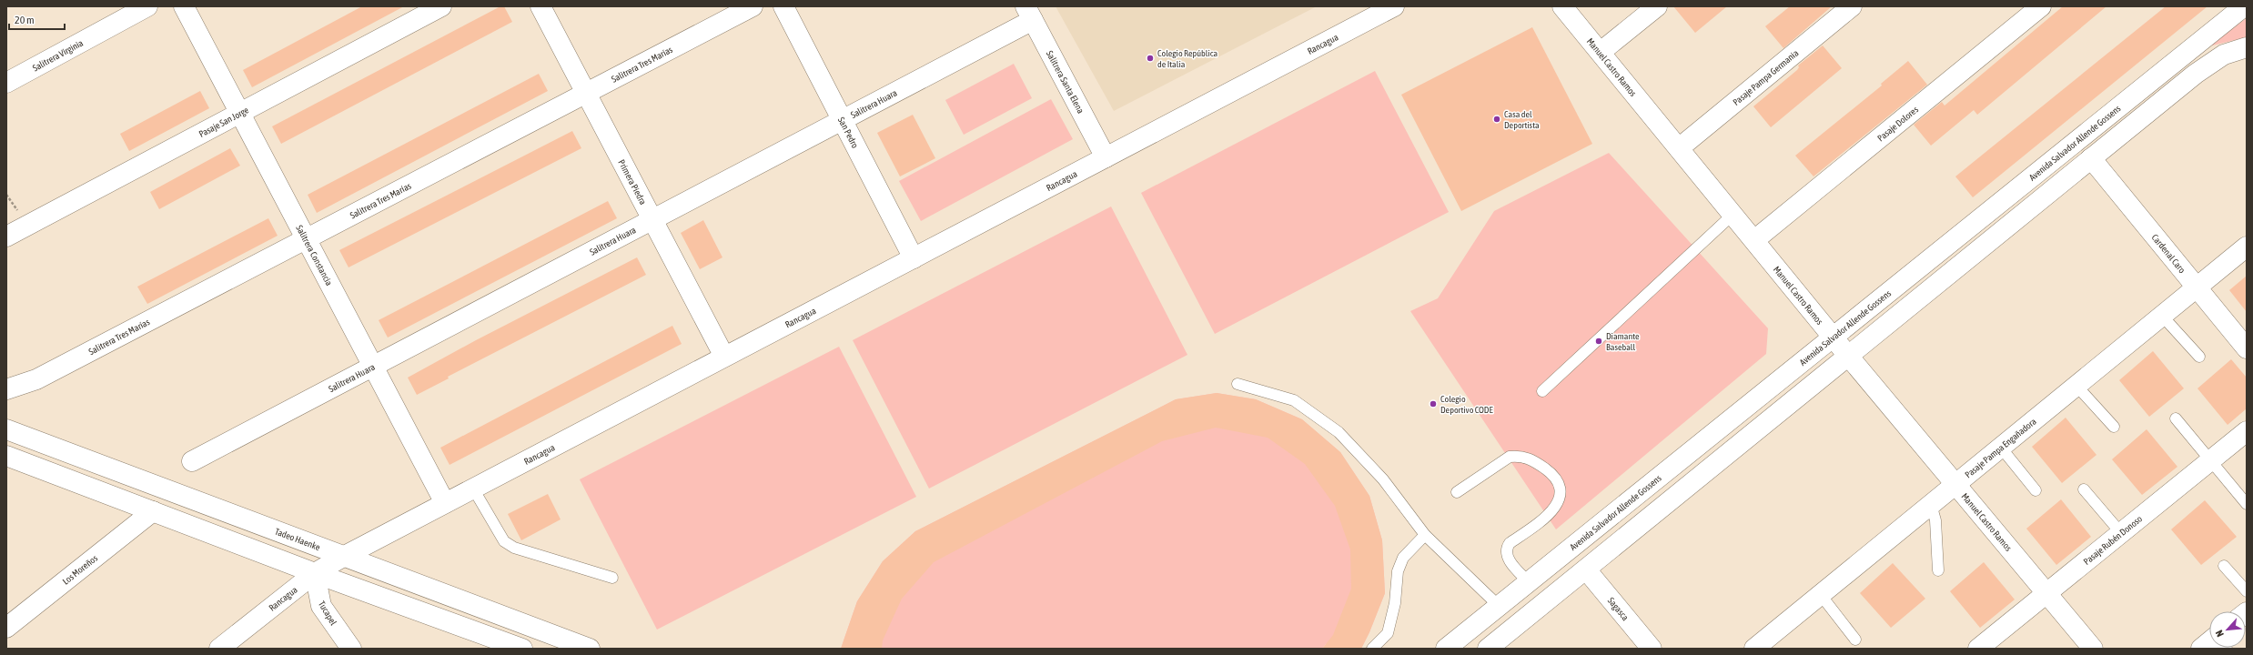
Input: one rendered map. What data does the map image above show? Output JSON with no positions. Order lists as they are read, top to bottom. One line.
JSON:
{"streets":{"street":["Rancagua","Salitrera Virginia","Salitrera Tres Marías","Manuel Castro Ramos","Pasaje Pampa Germania","Salitrera Santa Elena","Salitrera Huara","Pasaje San Jorge","Pasaje Dolores","San Pedro","Avenida Salvador Allende Gossens","Primera Piedra","Cardenal Caro","Salitrera Constancia","Pasaje Pampa Engañadora","Tadeo Haenke","Pasaje Rubén Donoso","Los Moreños","Sagasca","Tucapel"]},"crossings":[["Rancagua","Salitrera Santa Elena"],["Rancagua","San Pedro"],["Rancagua","Primera Piedra"],["Rancagua","Salitrera Constancia"],["Rancagua","Tadeo Haenke"],["Rancagua","Tucapel"],["Salitrera Tres Marías","Primera Piedra"],["Salitrera Tres Marías","Salitrera Constancia"],["Manuel Castro Ramos","Pasaje Pampa Germania"],["Manuel Castro Ramos","Pasaje Dolores"],["Manuel Castro Ramos","Avenida Salvador Allende Gossens"],["Manuel Castro Ramos","Pasaje Pampa Engañadora"],["Manuel Castro Ramos","Pasaje Rubén Donoso"],["Salitrera Santa Elena","Salitrera Huara"],["Salitrera Huara","San Pedro"],["Salitrera Huara","Primera Piedra"],["Salitrera Huara","Salitrera Constancia"],["Pasaje San Jorge","Salitrera Constancia"],["Cardenal Caro","Pasaje Pampa Engañadora"]],"places":["Colegio República de Italia","Casa del Deportista","Diamante Baseball","Colegio Deportivo CODE"],"scale_bar":"20 m","north":"bottom left"}
